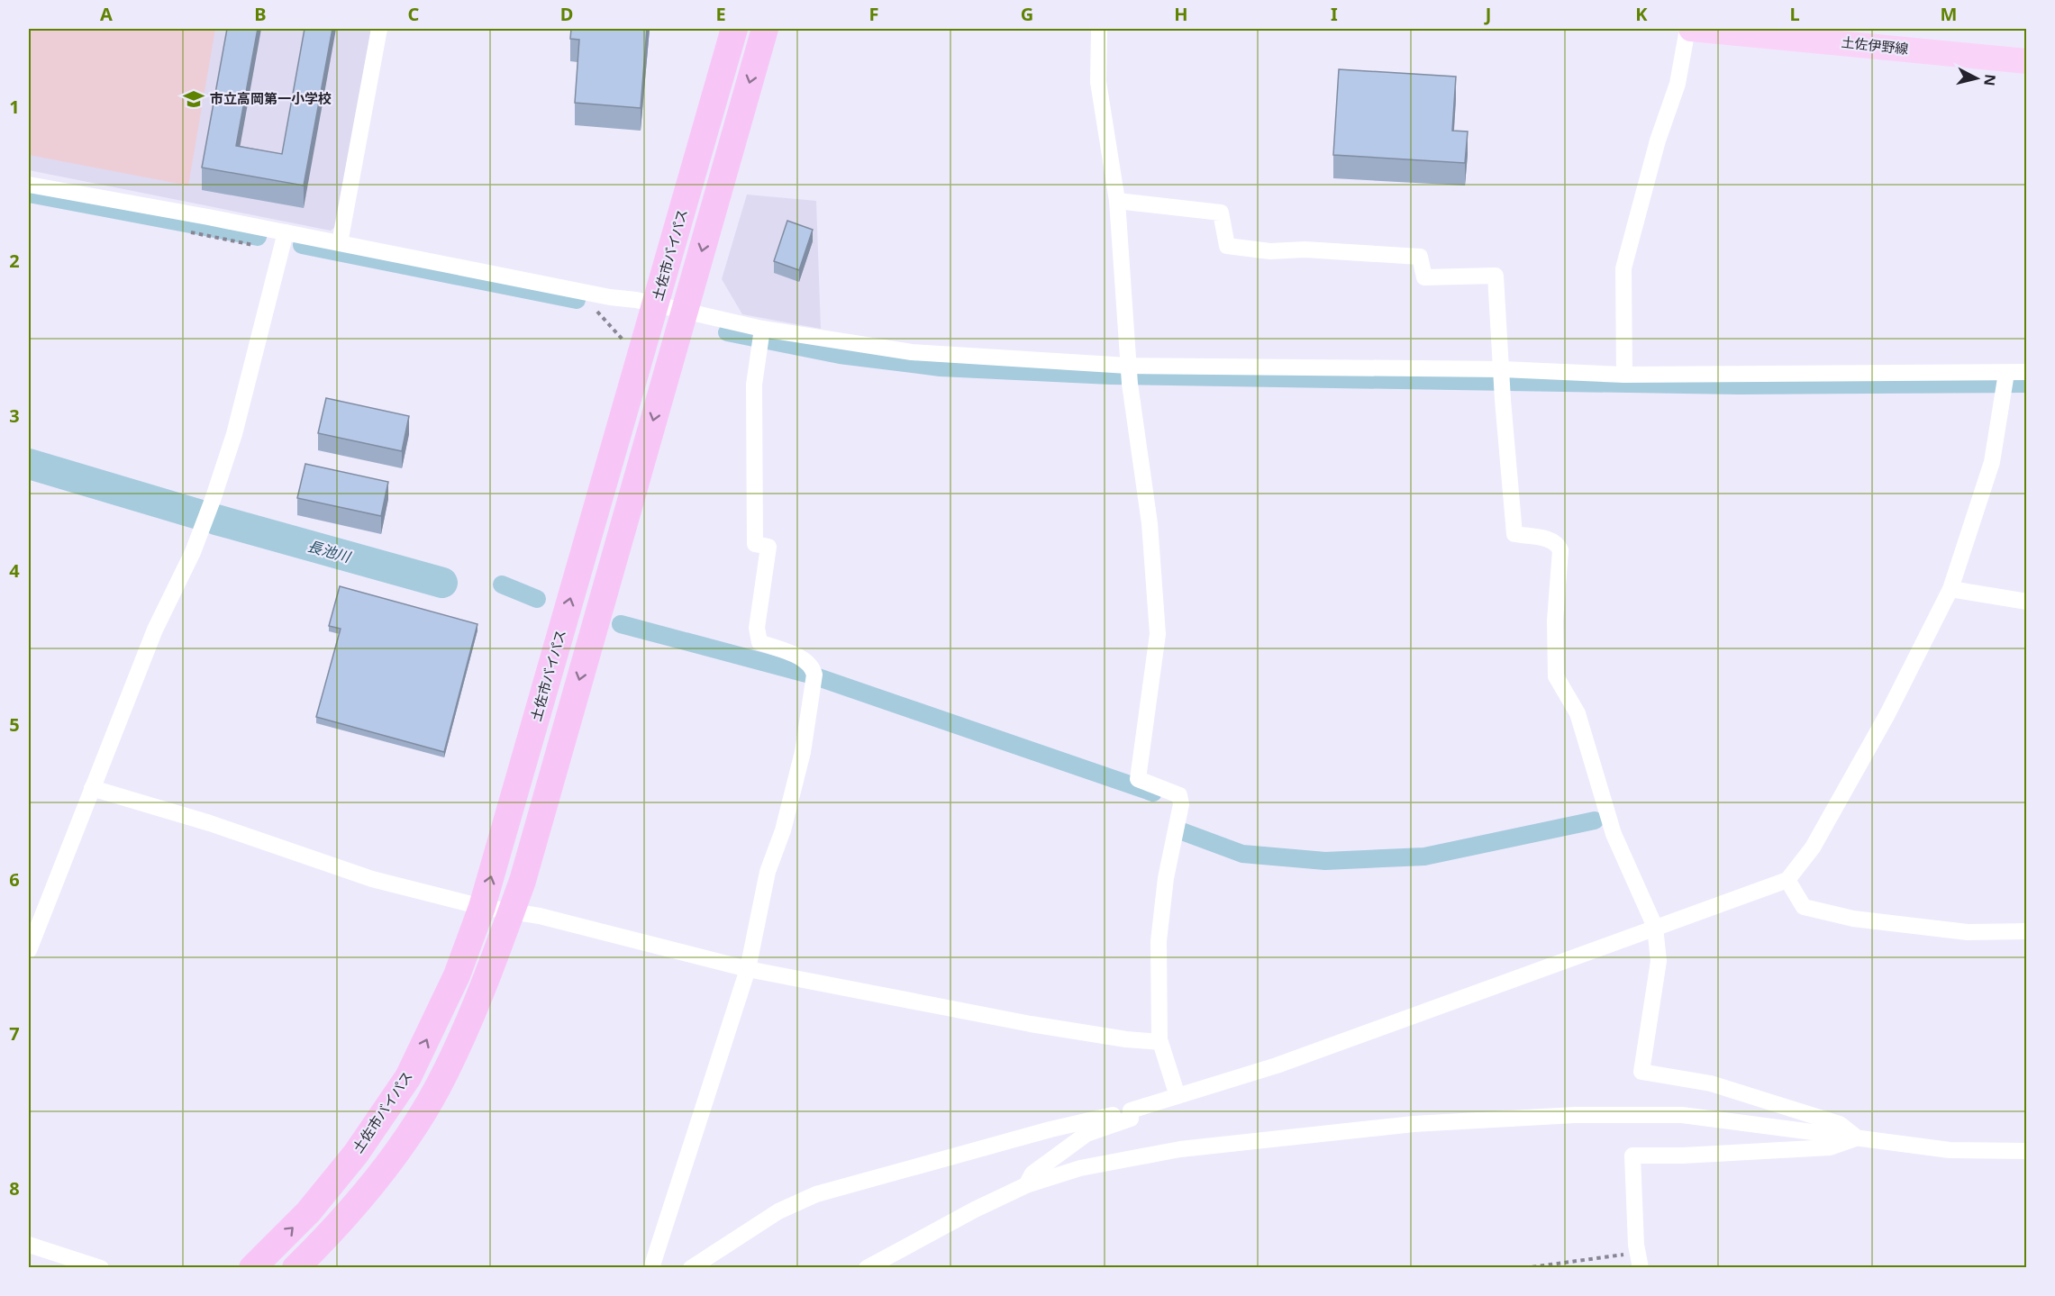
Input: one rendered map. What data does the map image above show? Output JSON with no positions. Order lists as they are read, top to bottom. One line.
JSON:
{"streets":{"highway":["土佐市バイパス"],"main road":["土佐伊野線"]},"water":["長池川"],"places":{"school or university":["市立高岡第一小学校"]},"north":"right","grid":{"columns":["A","B","C","D","E","F","G","H","I","J","K","L","M"],"rows":["1","2","3","4","5","6","7","8"]}}
